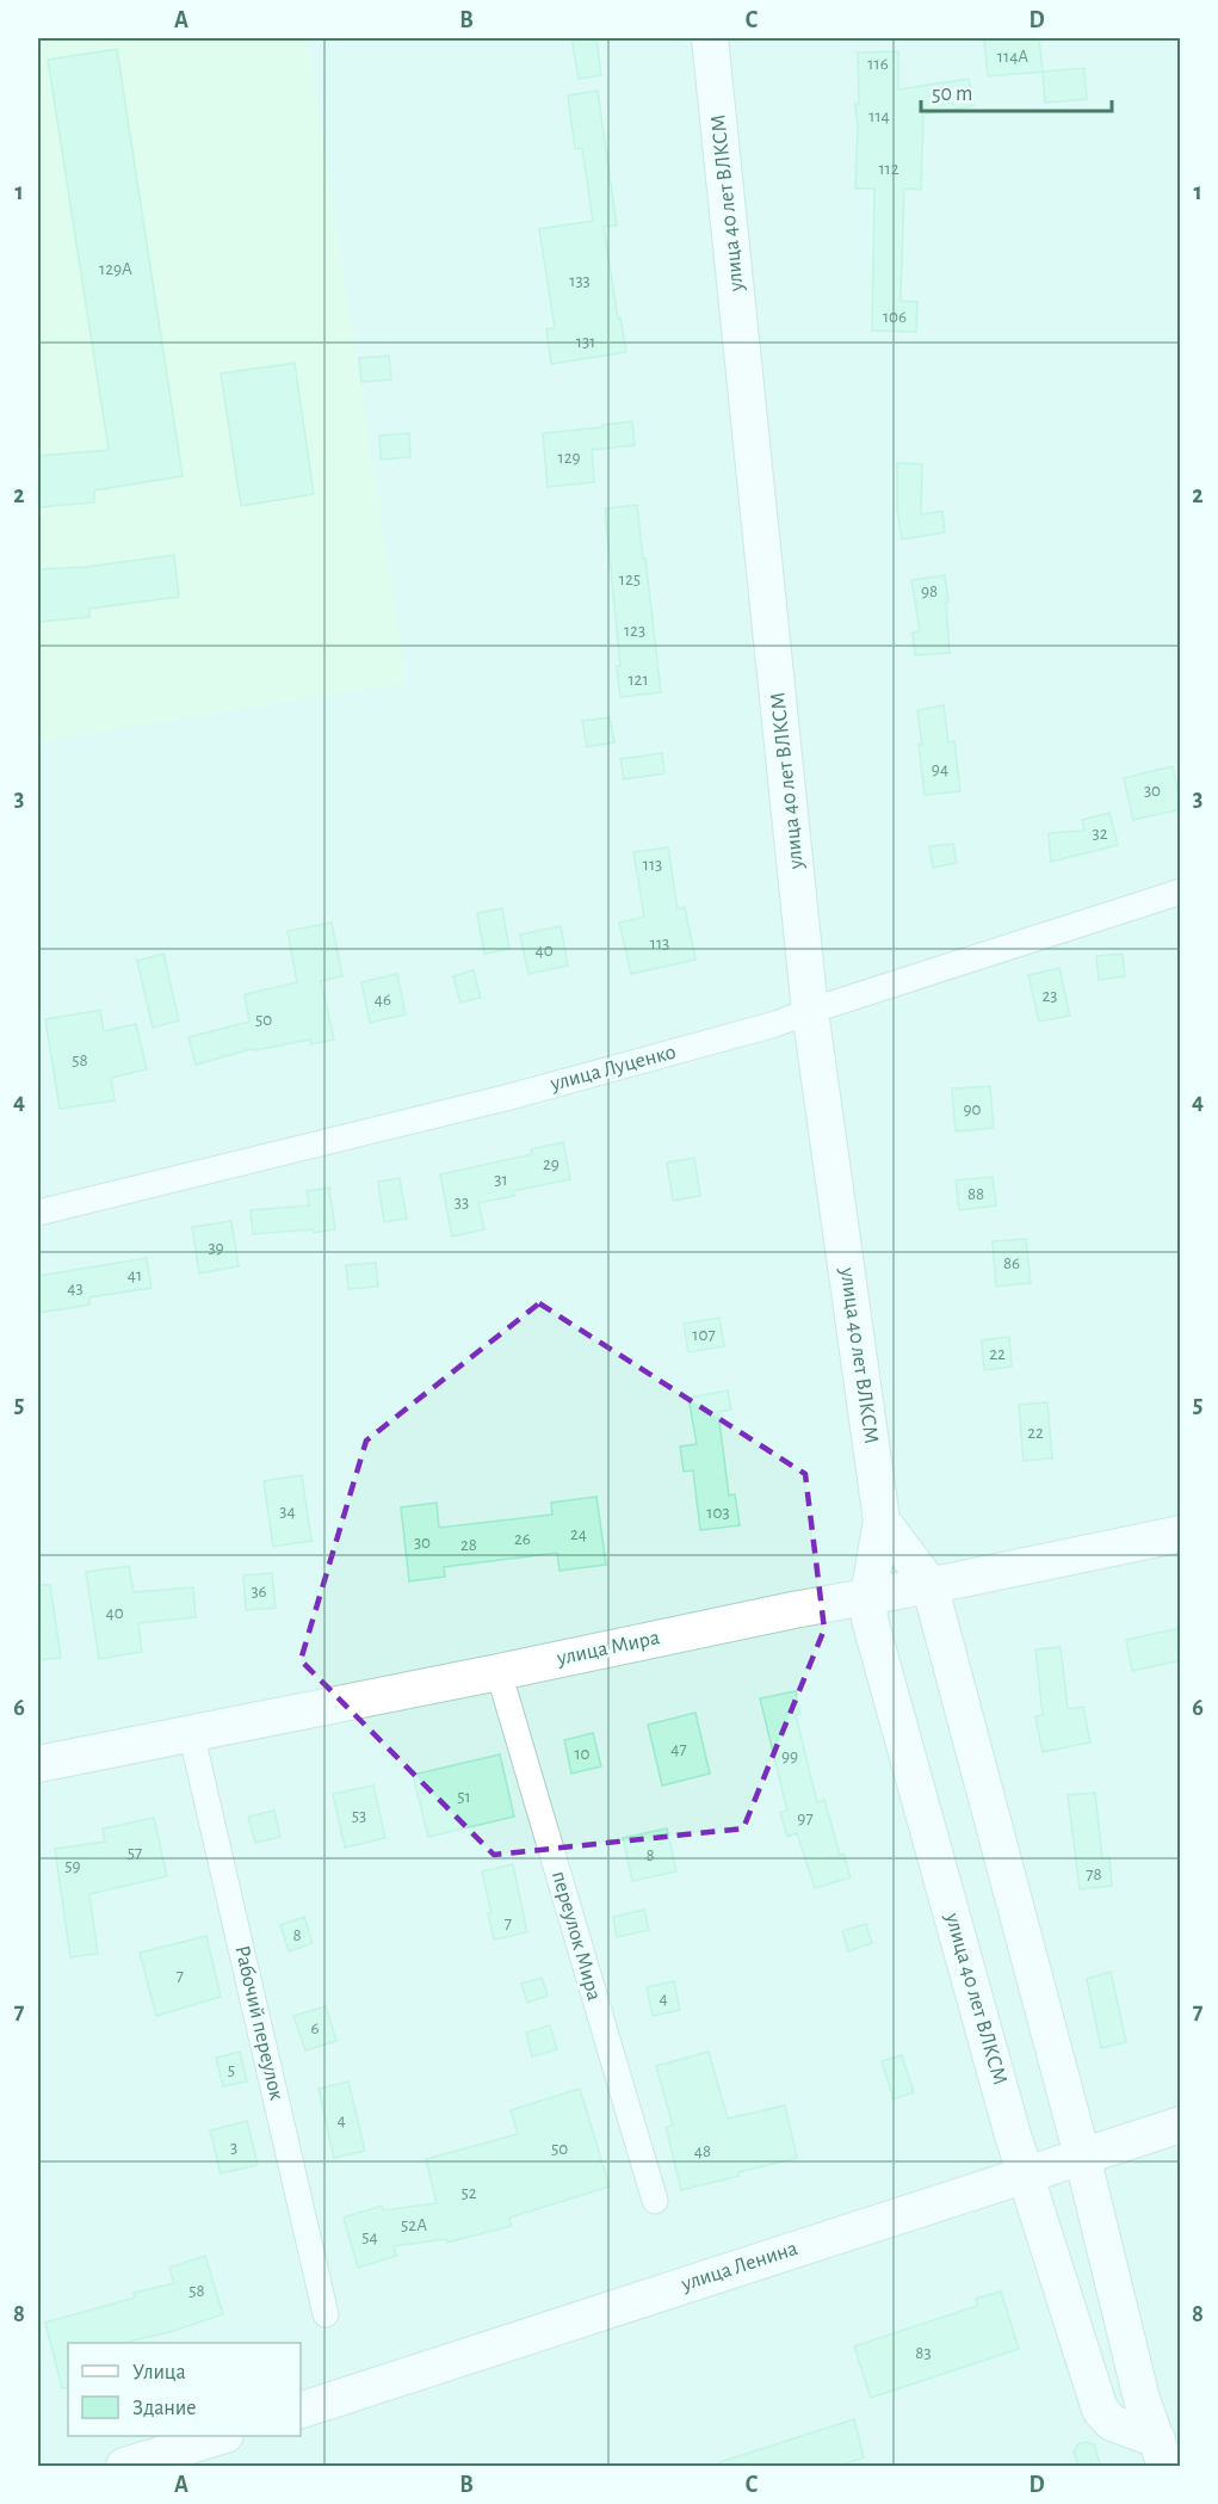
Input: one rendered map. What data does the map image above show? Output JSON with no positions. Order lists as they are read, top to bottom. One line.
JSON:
{"streets":{"street":["улица 40 лет ВЛКСМ","улица Луценко","улица Мира","переулок Мира","Рабочий переулок","улица Ленина"]},"crossings":[["улица 40 лет ВЛКСМ","улица Луценко"],["улица 40 лет ВЛКСМ","улица Мира"],["улица 40 лет ВЛКСМ","улица Ленина"],["улица Мира","переулок Мира"],["улица Мира","Рабочий переулок"]],"house_numbers":["114А","116","114","112","129А","133","106","131","129","125","98","123","121","94","30","32","113","113","40","23","46","50","58","90","29","31","88","33","39","86","41","43","107","22","22","34","103","24","26","30","28","36","40","47","10","99","51","53","97","57","8","59","78","7","8","7","4","6","5","4","3","50","48","52","52А","54","58","83"],"legend":["Улица","Здание"],"scale_bar":"50 m","grid":{"columns":["A","B","C","D"],"rows":["1","2","3","4","5","6","7","8"]}}
